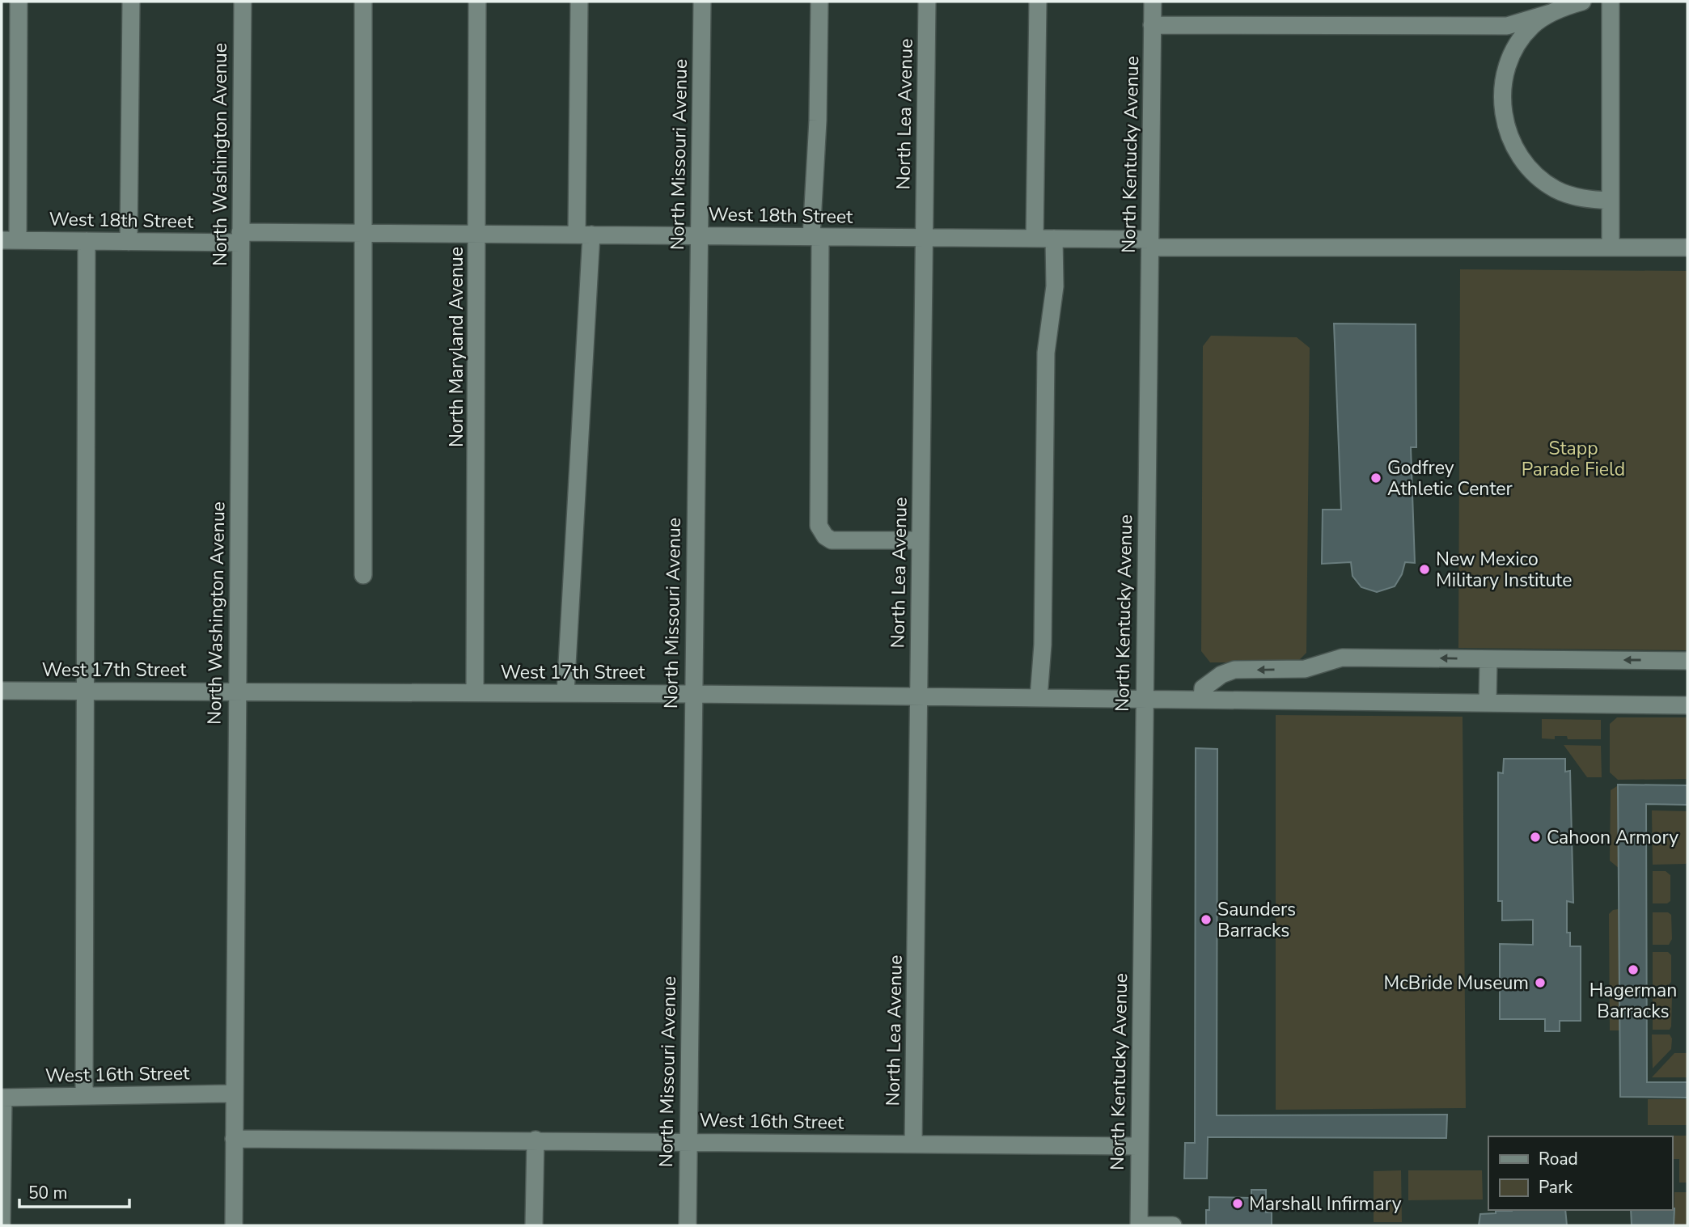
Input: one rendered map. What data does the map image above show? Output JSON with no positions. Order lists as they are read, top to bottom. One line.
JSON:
{"streets":{"street":["North Lea Avenue","North Washington Avenue","North Missouri Avenue","North Kentucky Avenue","West 18th Street","North Maryland Avenue","West 17th Street","West 16th Street"]},"crossings":[["North Lea Avenue","West 18th Street"],["North Lea Avenue","West 17th Street"],["North Lea Avenue","West 16th Street"],["North Washington Avenue","West 18th Street"],["North Washington Avenue","West 17th Street"],["North Washington Avenue","West 16th Street"],["North Missouri Avenue","West 18th Street"],["North Missouri Avenue","West 17th Street"],["North Missouri Avenue","West 16th Street"],["North Kentucky Avenue","West 18th Street"],["North Kentucky Avenue","West 17th Street"],["North Kentucky Avenue","West 16th Street"],["West 18th Street","North Maryland Avenue"],["North Maryland Avenue","West 17th Street"]],"parks":["Stapp Parade Field"],"places":["Godfrey Athletic Center","New Mexico Military Institute","Cahoon Armory","Saunders Barracks","Hagerman Barracks","McBride Museum","Marshall Infirmary"],"legend":["Road","Park"],"scale_bar":"50 m"}
